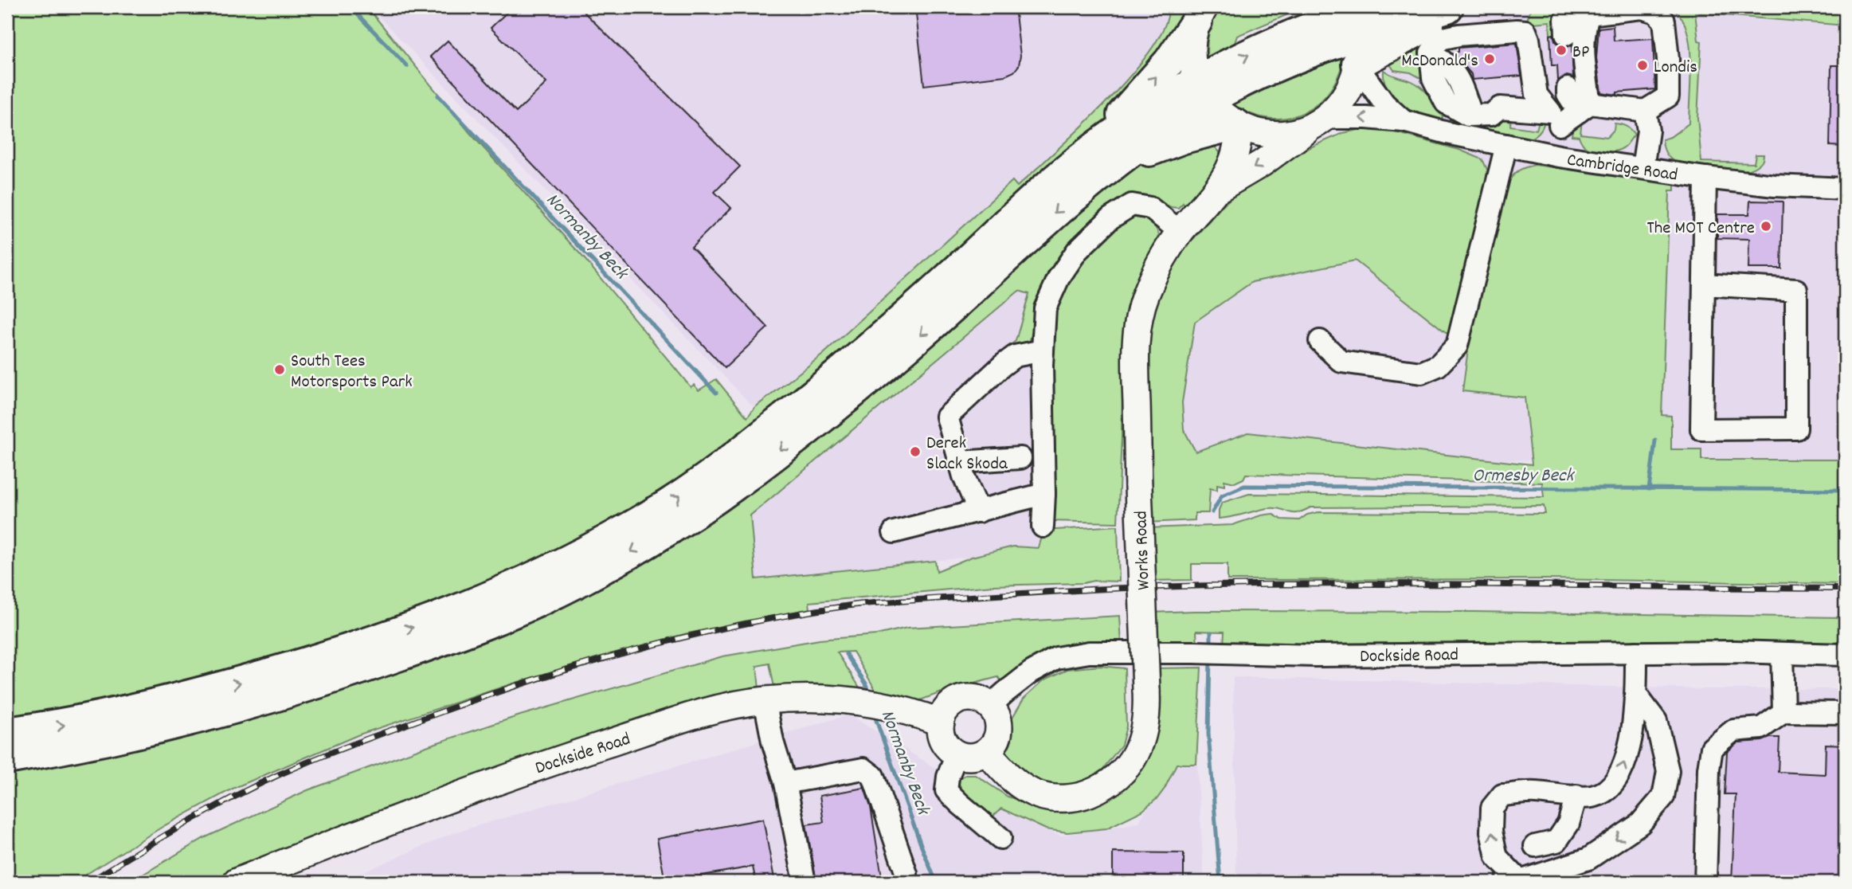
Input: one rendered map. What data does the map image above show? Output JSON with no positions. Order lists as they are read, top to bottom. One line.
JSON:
{"streets":{"main road":["Works Road","Dockside Road"],"street":["Cambridge Road"]},"crossings":[["Cambridge Road","Works Road"],["Works Road","Dockside Road"]],"water":["Normanby Beck","Ormesby Beck"],"places":["BP","McDonald's","Londis","The MOT Centre","South Tees Motorsports Park","Derek Slack Skoda"]}
